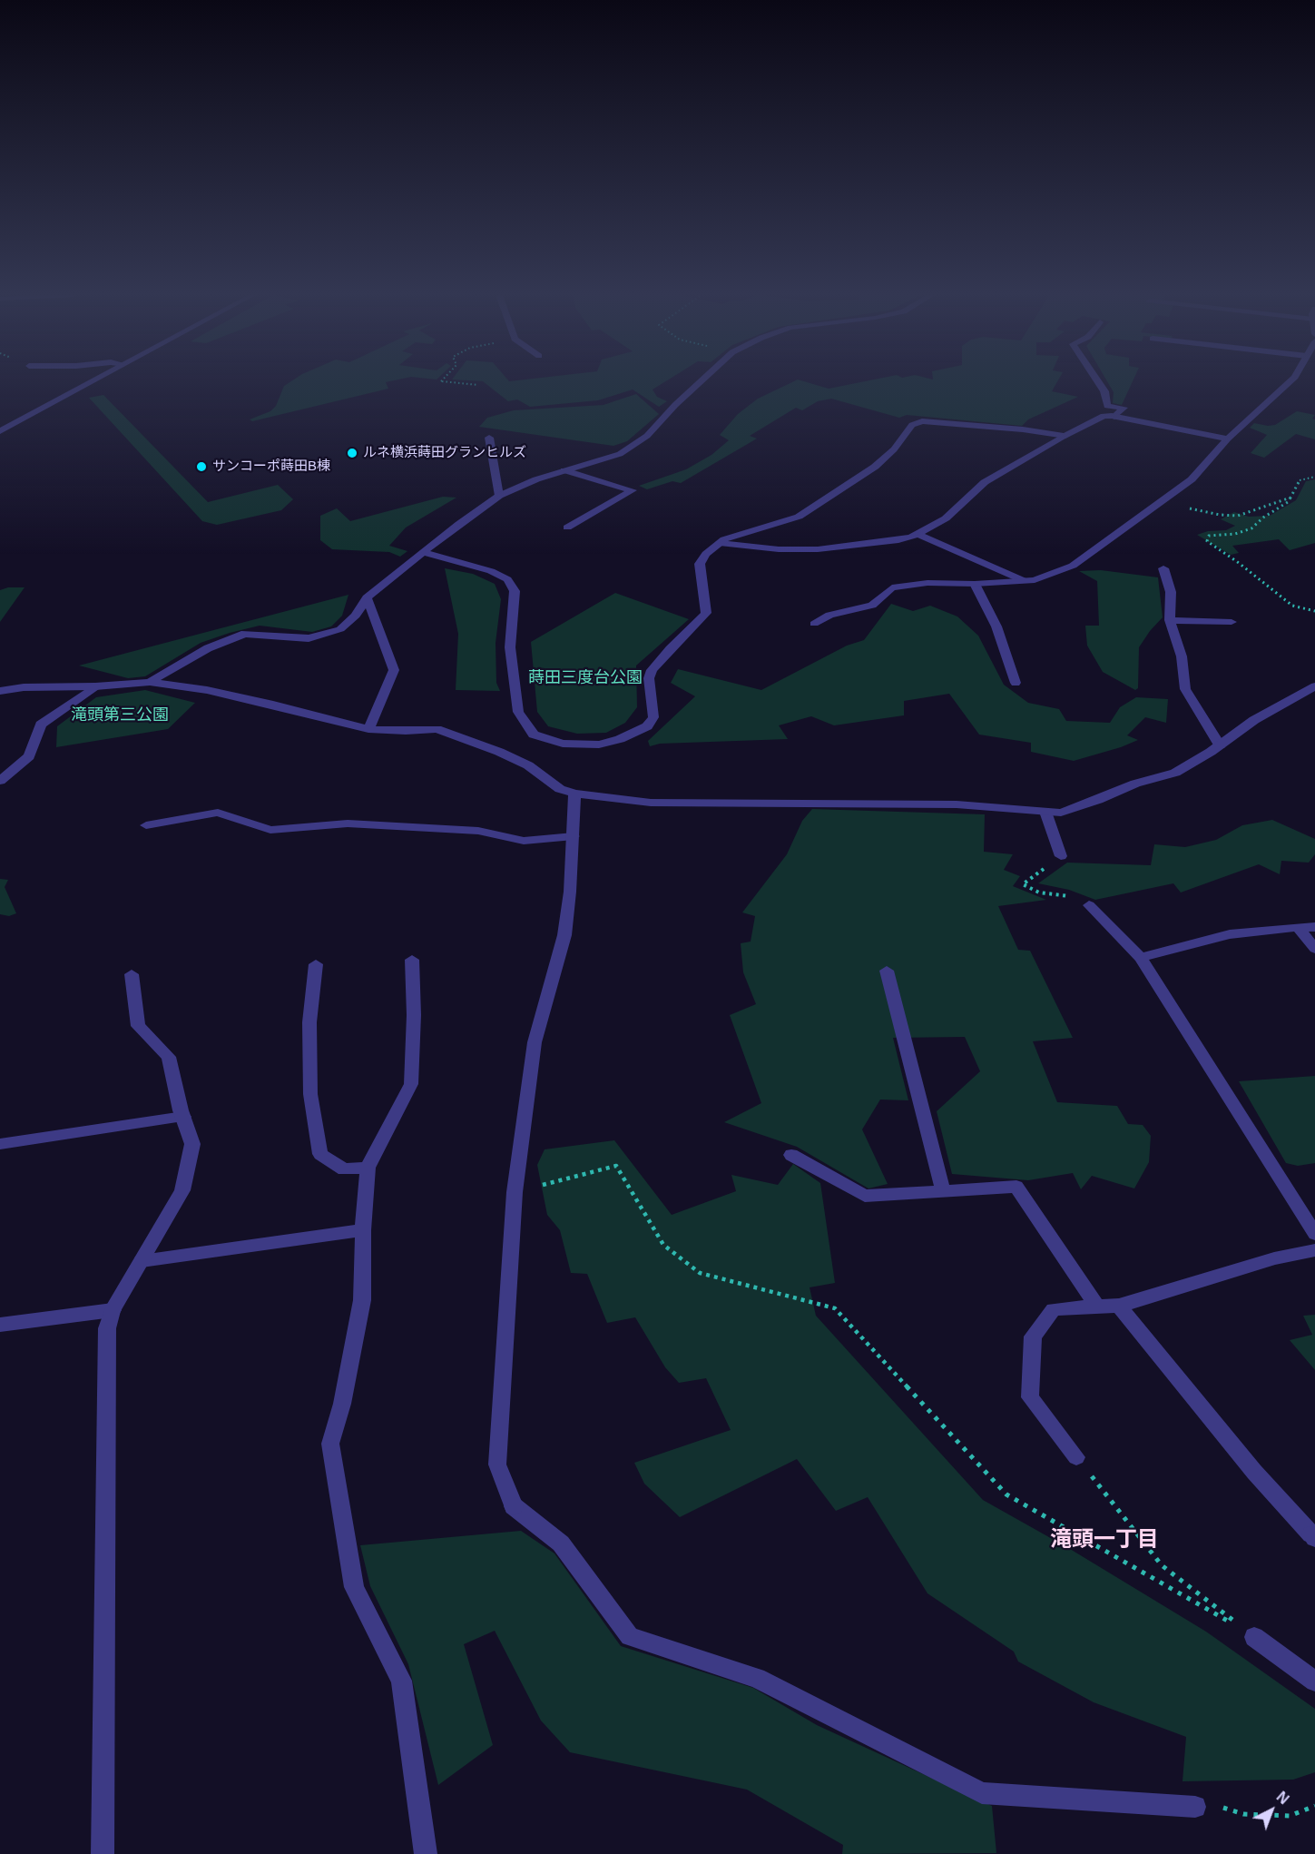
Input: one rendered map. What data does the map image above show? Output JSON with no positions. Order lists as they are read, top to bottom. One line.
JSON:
{"districts":["滝頭一丁目"],"parks":["蒔田三度台公園","滝頭第三公園"],"places":["ルネ横浜蒔田グランヒルズ","サンコーポ蒔田B棟"],"north":"top right"}
